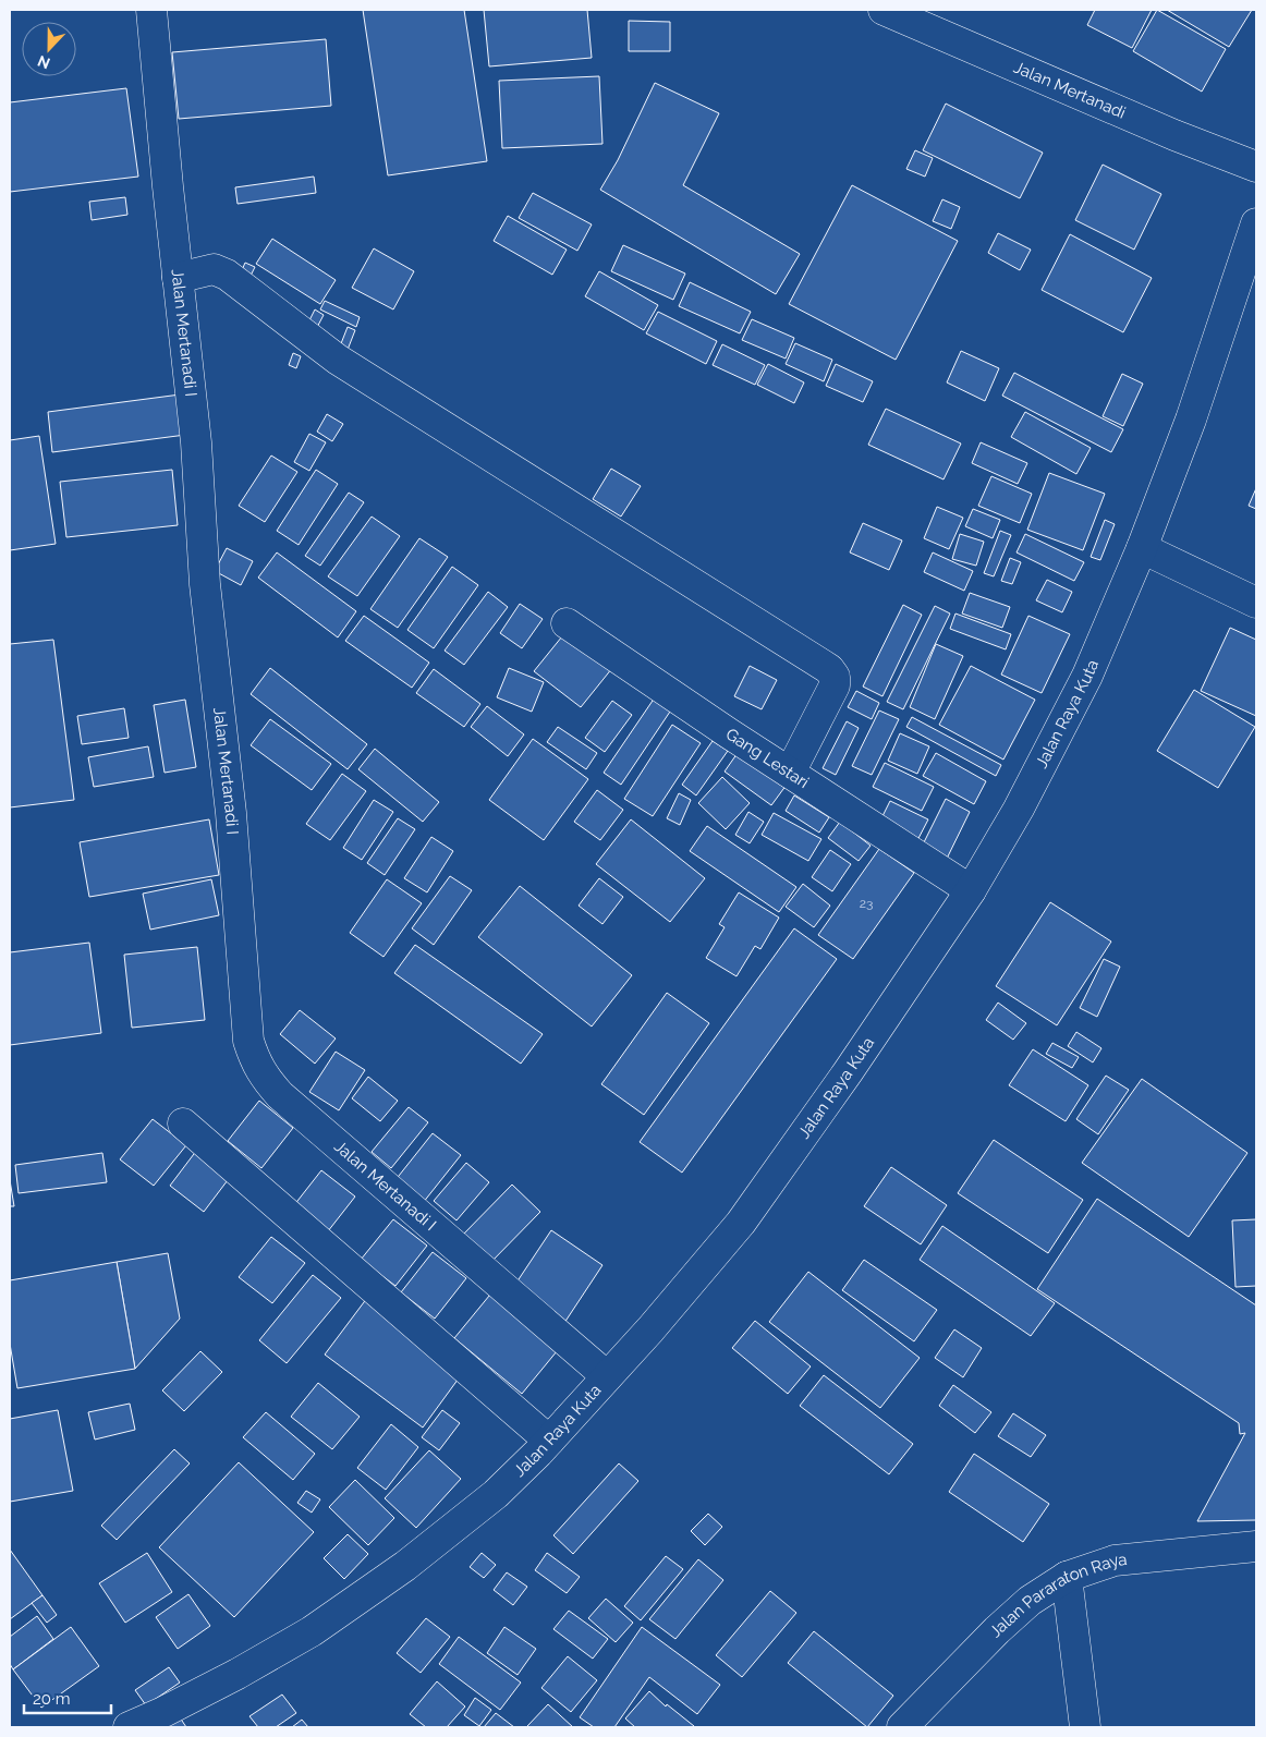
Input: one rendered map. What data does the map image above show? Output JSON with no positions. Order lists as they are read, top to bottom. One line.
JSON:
{"streets":{"street":["Jalan Mertanadi","Jalan Mertanadi I","Jalan Raya Kuta","Gang Lestari","Jalan Pararaton Raya"]},"crossings":[["Jalan Mertanadi I","Jalan Raya Kuta"],["Jalan Raya Kuta","Gang Lestari"]],"house_numbers":["23"],"scale_bar":"20 m","north":"bottom"}
